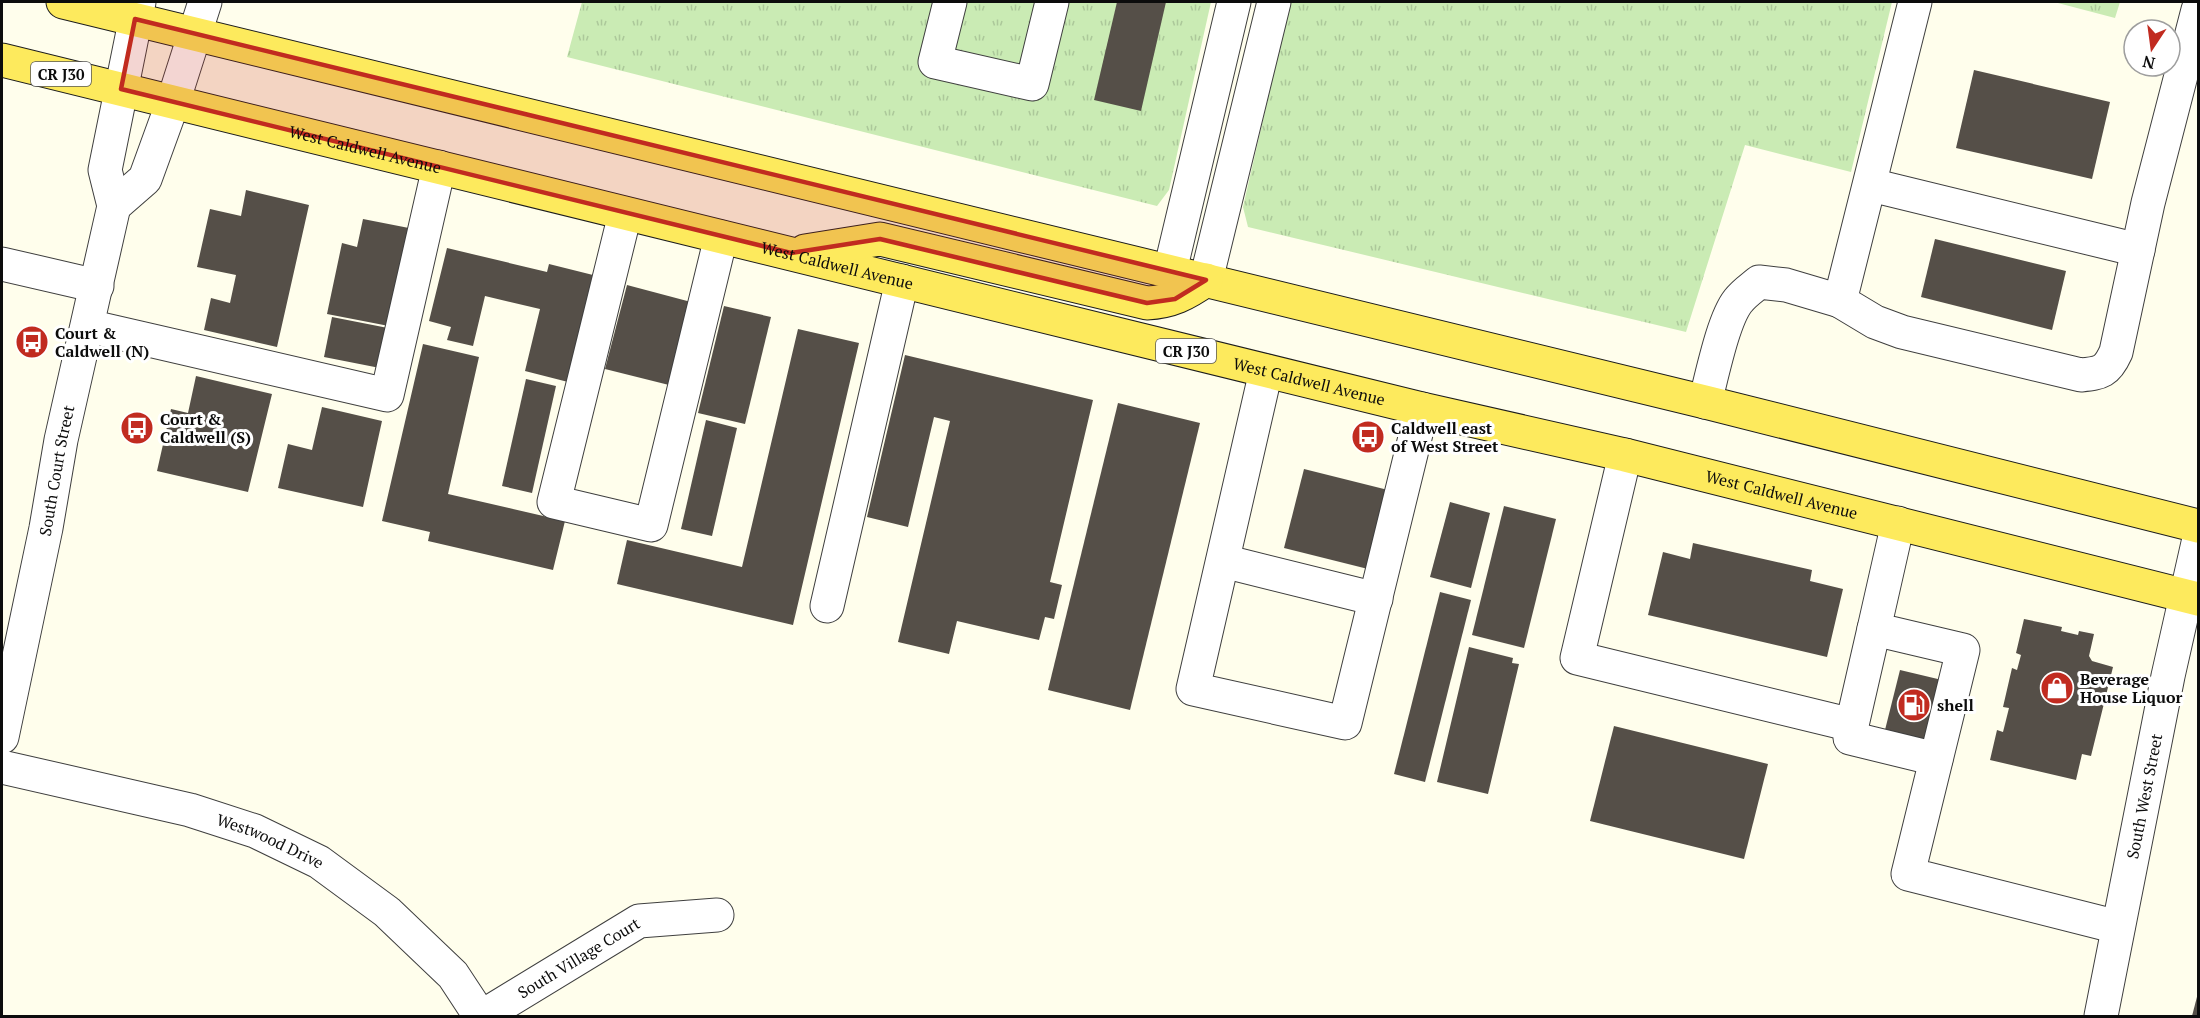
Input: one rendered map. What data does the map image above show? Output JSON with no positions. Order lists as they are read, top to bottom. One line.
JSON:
{"streets":{"main road":["CR J30","West Caldwell Avenue"],"street":["South Court Street","South West Street","Westwood Drive","South Village Court"]},"crossings":[["CR J30","West Caldwell Avenue"],["CR J30","South Court Street"],["West Caldwell Avenue","South West Street"],["Westwood Drive","South Village Court"]],"places":{"bus stop":["Court & Caldwell (N)","Court & Caldwell (S)","Caldwell east of West Street"],"shop":["Beverage House Liquor"],"fuel station":["shell"]},"north":"bottom"}
